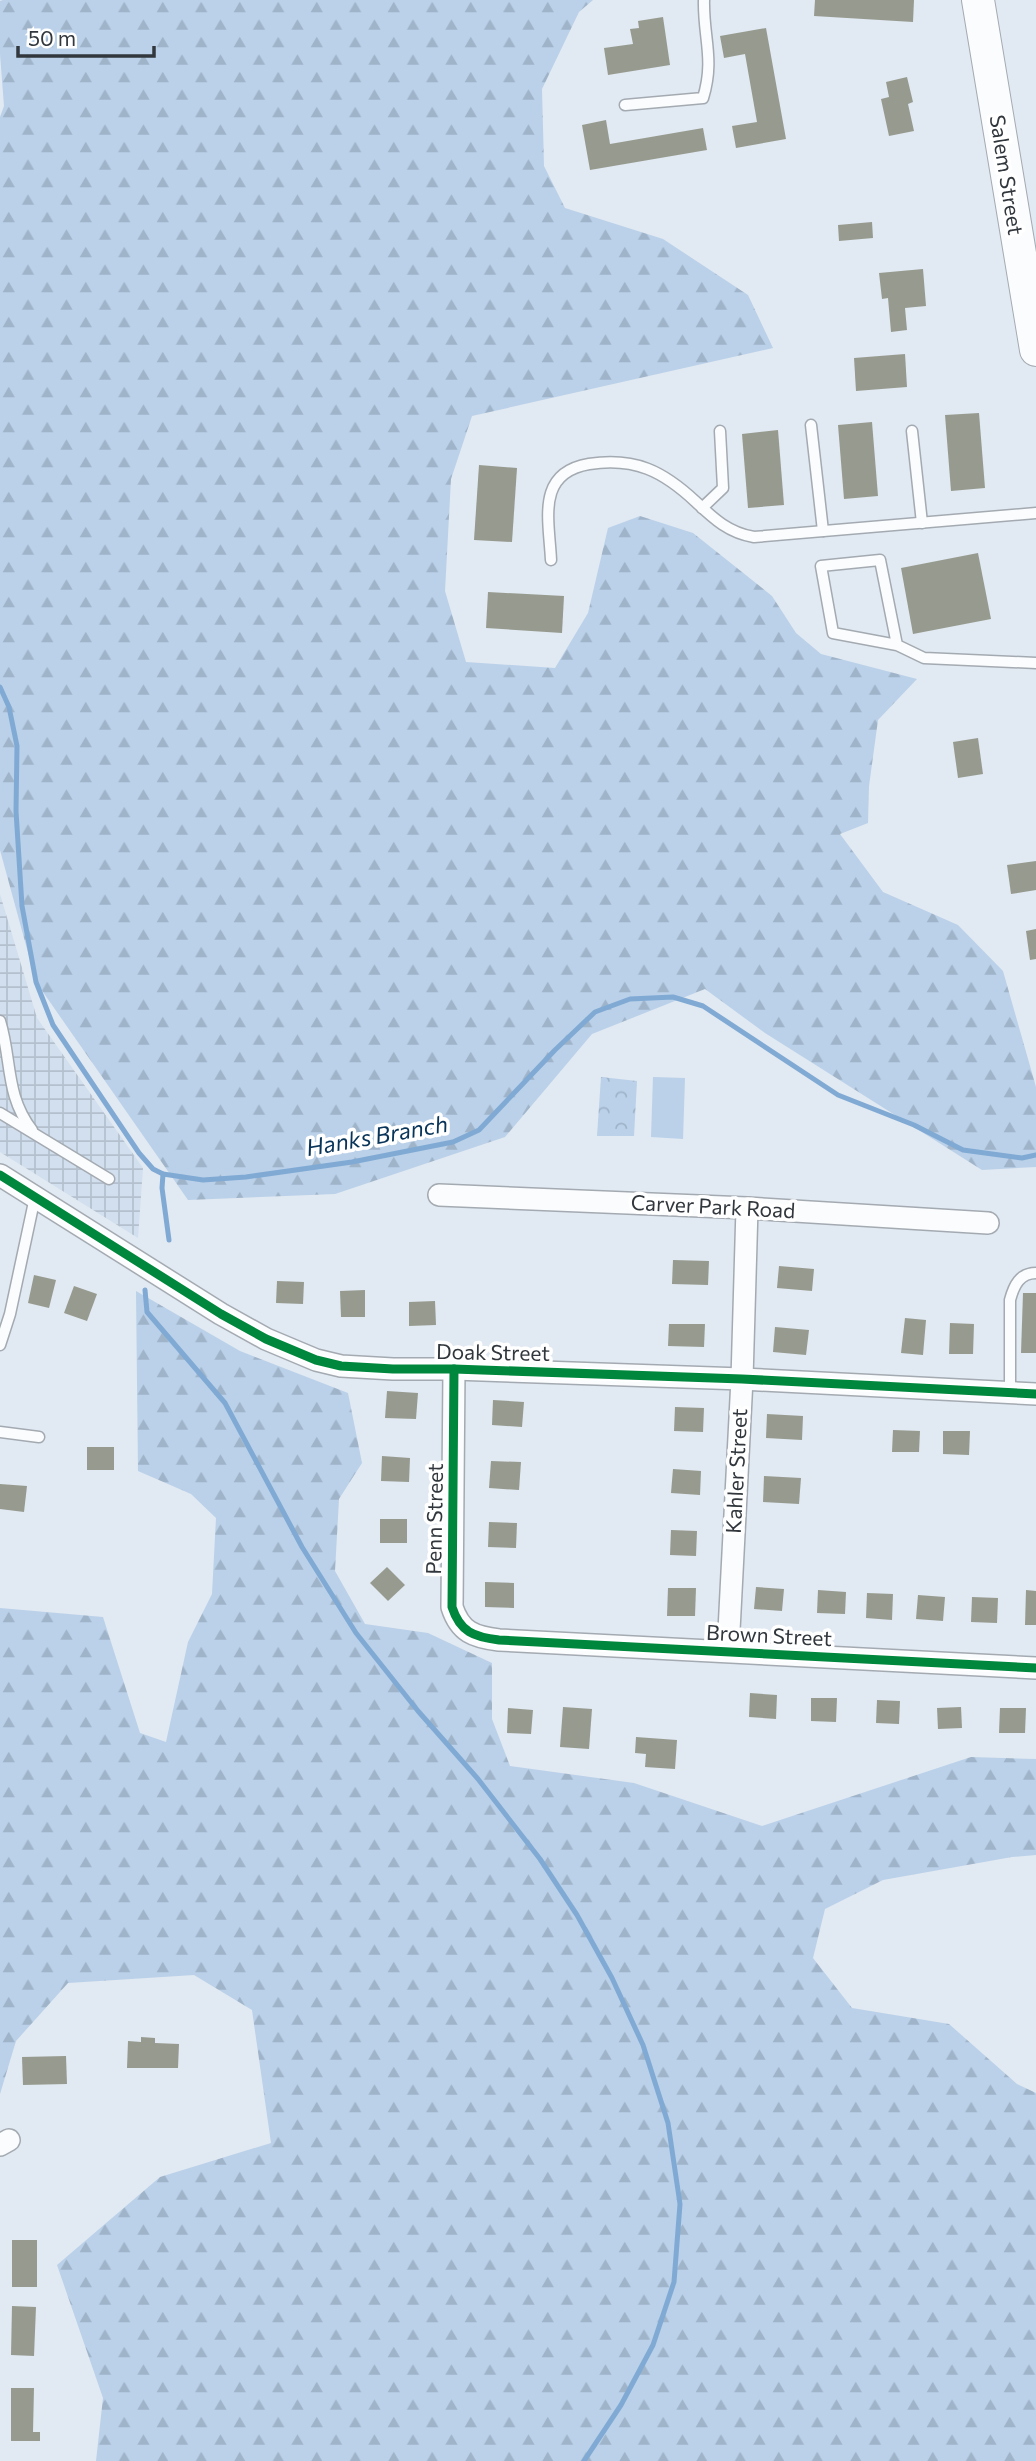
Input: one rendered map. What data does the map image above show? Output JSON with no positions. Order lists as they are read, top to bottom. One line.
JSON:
{"streets":{"main road":["Salem Street"],"street":["Carver Park Road","Doak Street","Kahler Street","Penn Street","Brown Street"]},"crossings":[["Carver Park Road","Kahler Street"],["Doak Street","Kahler Street"],["Doak Street","Penn Street"],["Kahler Street","Brown Street"],["Penn Street","Brown Street"]],"water":["Hanks Branch"],"scale_bar":"50 m"}
